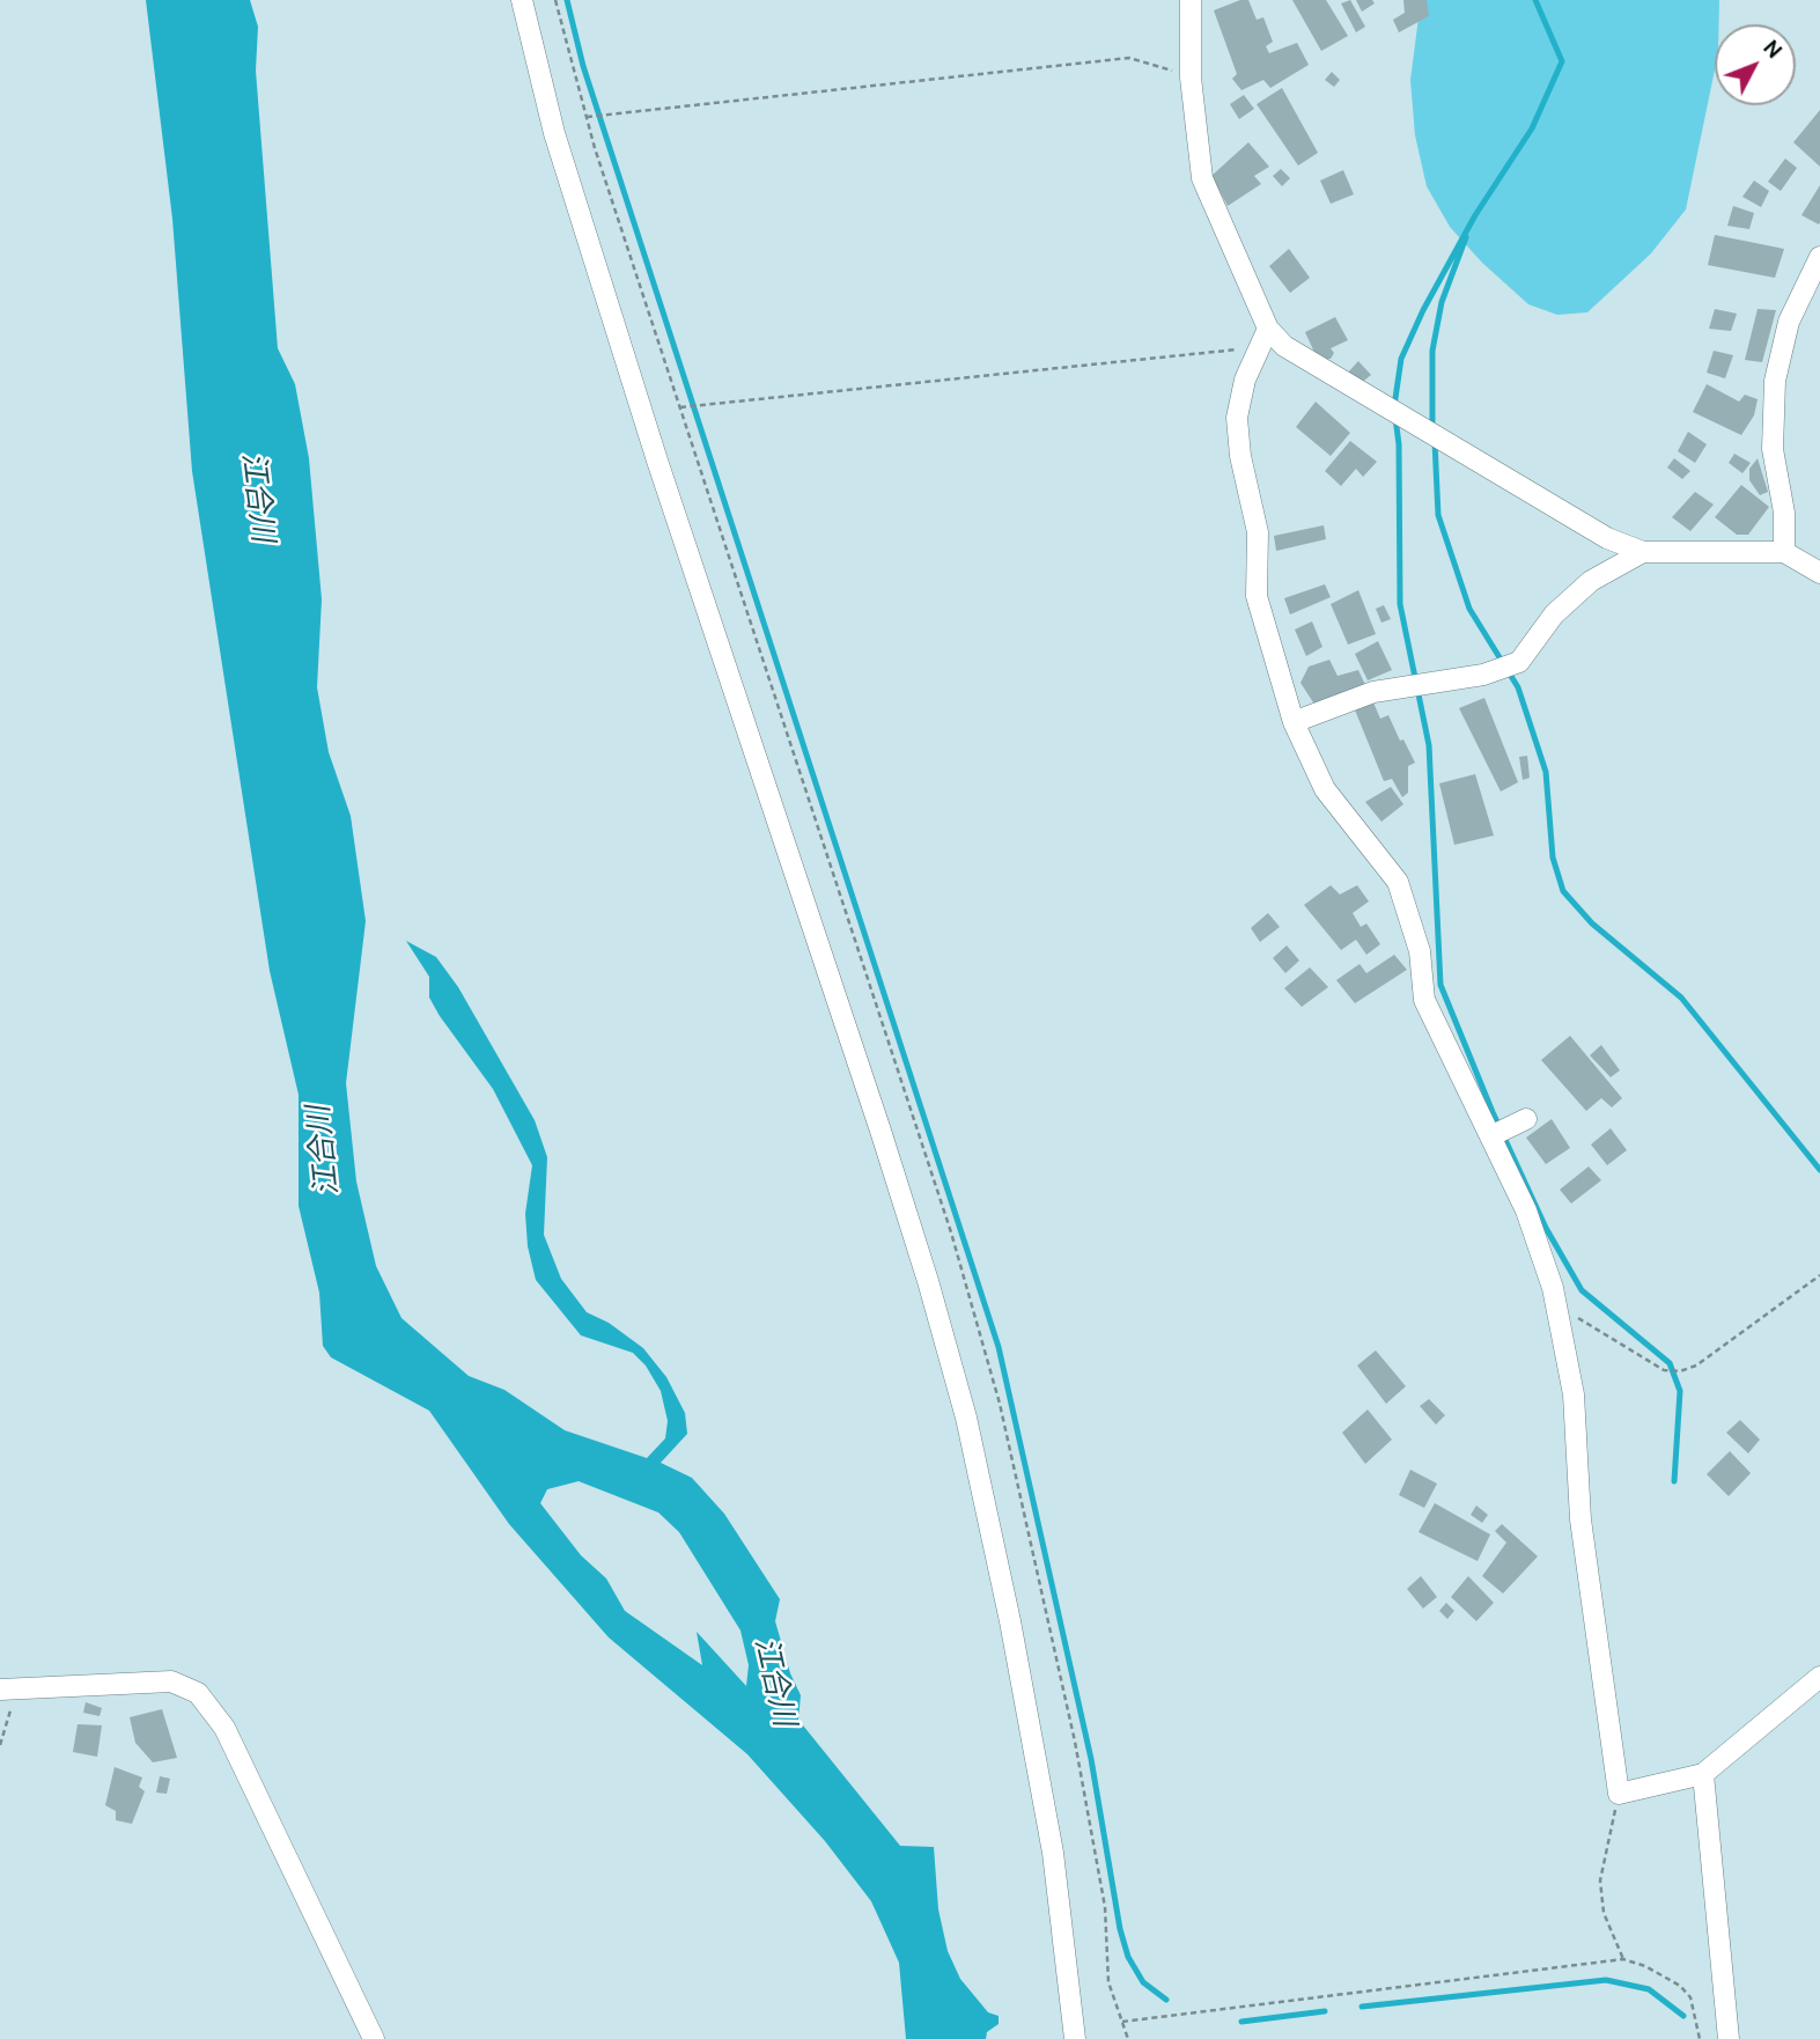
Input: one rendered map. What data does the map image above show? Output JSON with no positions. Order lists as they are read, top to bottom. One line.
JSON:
{"water":["江合川"],"north":"top right"}
